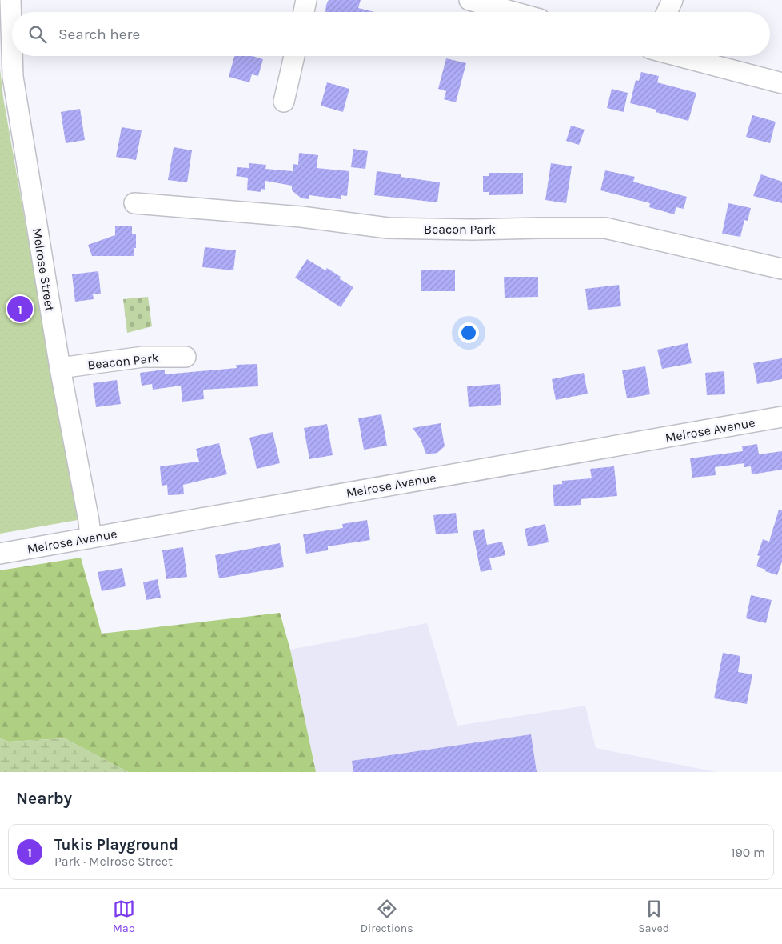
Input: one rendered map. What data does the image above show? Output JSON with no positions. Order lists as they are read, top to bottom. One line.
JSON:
{"streets":{"street":["Beacon Park","Melrose Street","Melrose Avenue"]},"crossings":[["Beacon Park","Melrose Street"],["Melrose Street","Melrose Avenue"]],"page":{"search":"Search here","pins":"1","heading":"Nearby","list":[{"mark":"1","name":"Tukis Playground","note":"Park · Melrose Street","value":"190 m"}],"nav":["Map","Directions","Saved"]}}
